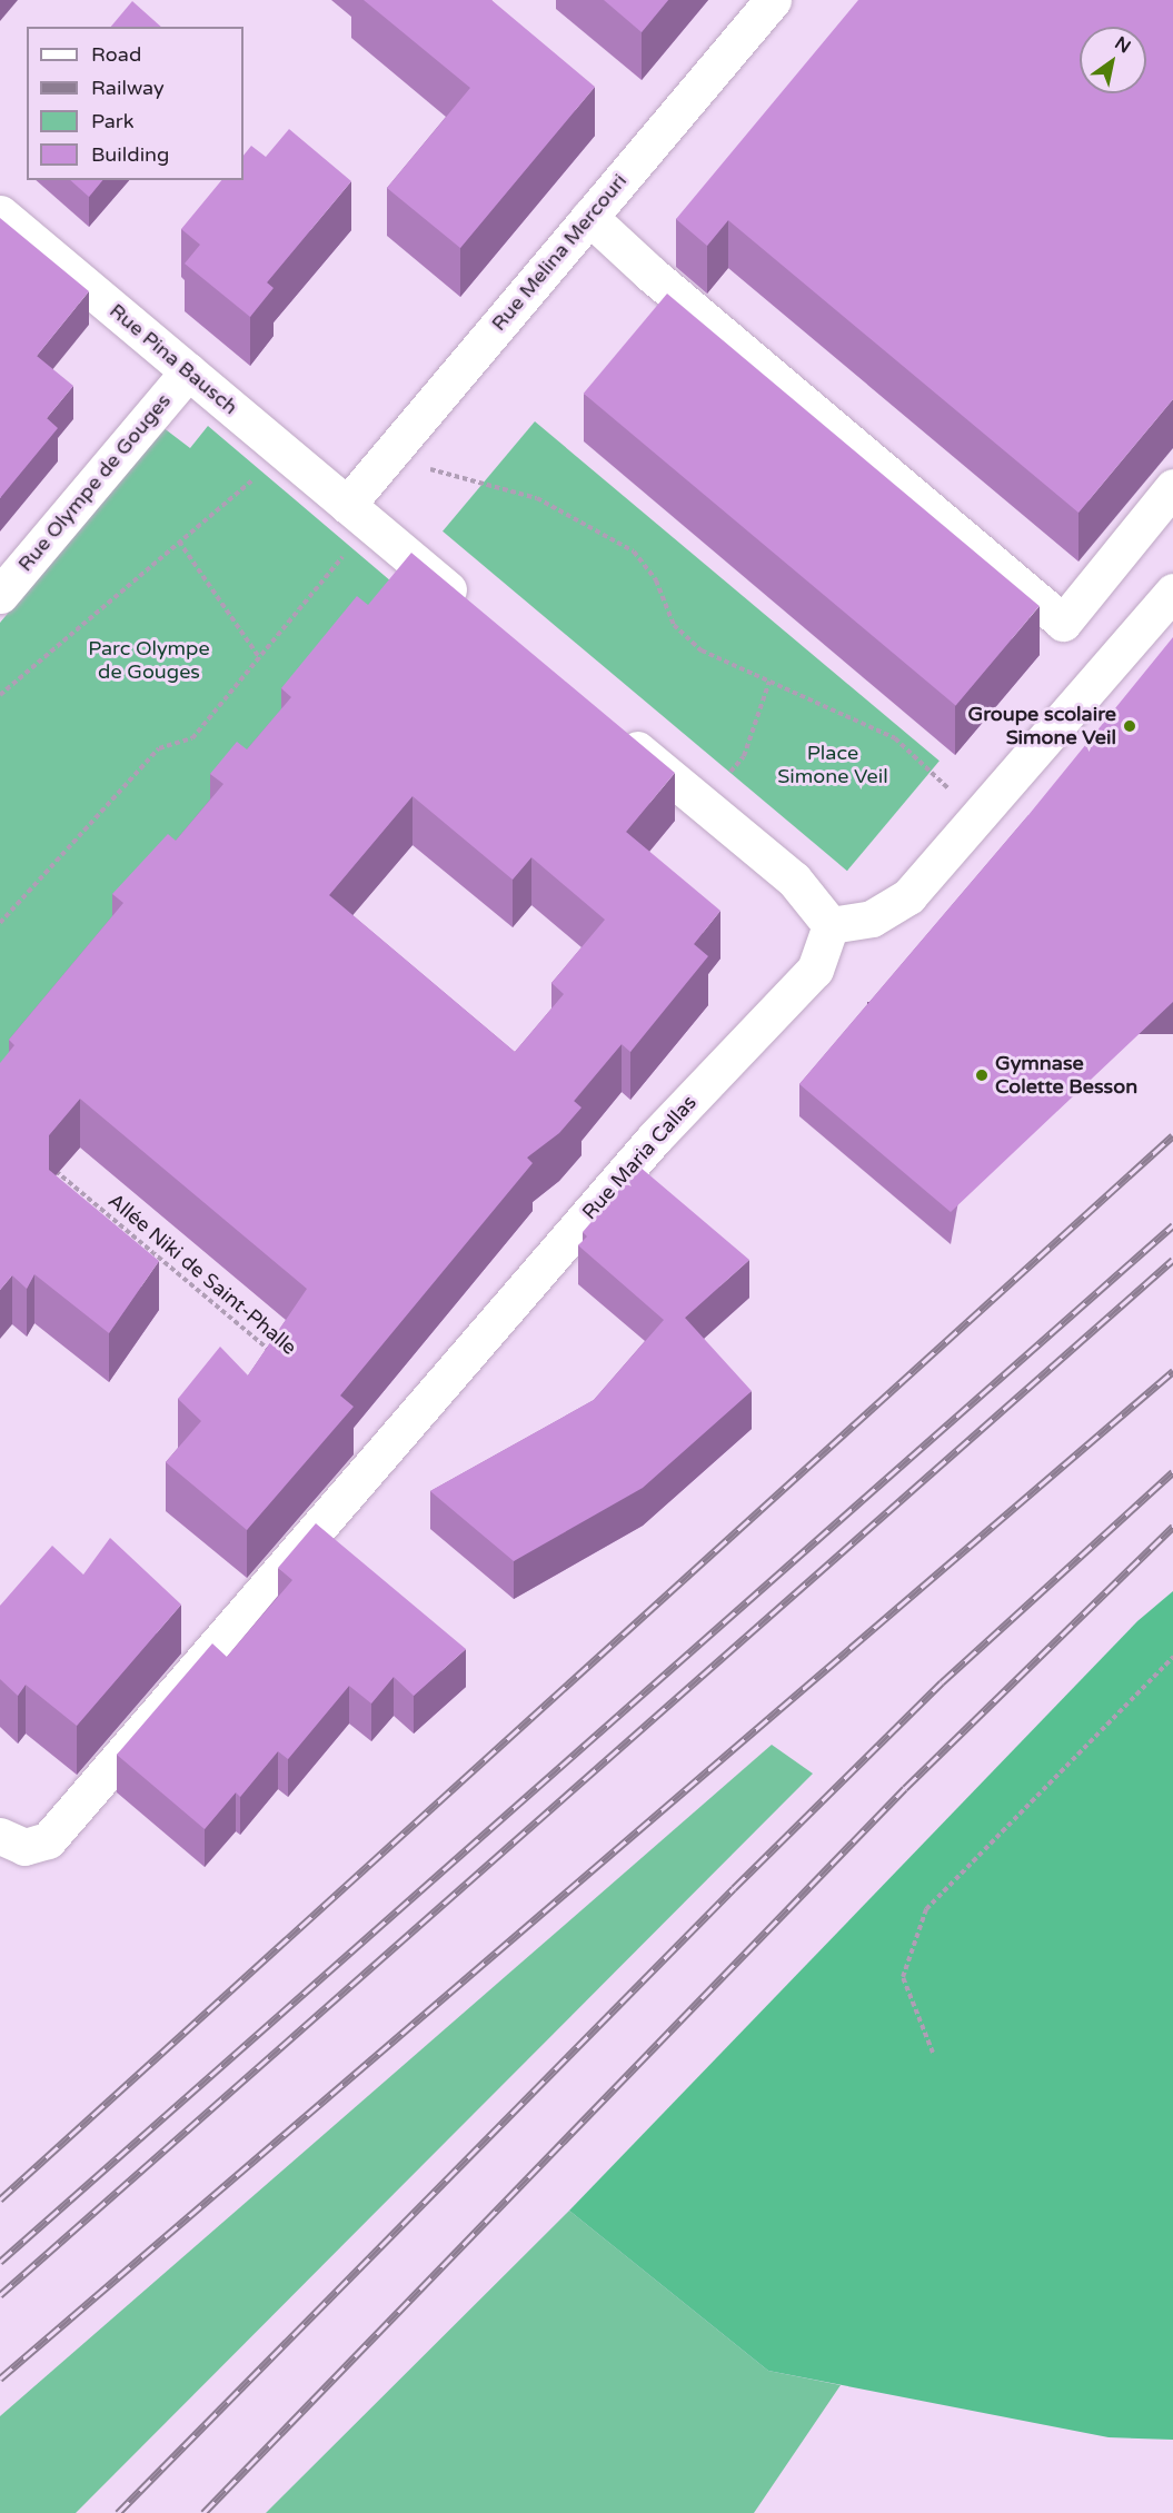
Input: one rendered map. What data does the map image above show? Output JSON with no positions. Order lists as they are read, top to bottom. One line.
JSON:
{"streets":{"street":["Rue Melina Mercouri","Rue Pina Bausch","Rue Olympe de Gouges","Rue Maria Callas"],"path":["Allée Niki de Saint-Phalle"]},"crossings":[["Rue Melina Mercouri","Rue Pina Bausch"],["Rue Pina Bausch","Rue Olympe de Gouges"]],"parks":["Parc Olympe de Gouges","Place Simone Veil"],"places":["Groupe scolaire Simone Veil","Gymnase Colette Besson"],"legend":["Road","Railway","Park","Building"],"north":"top right"}
